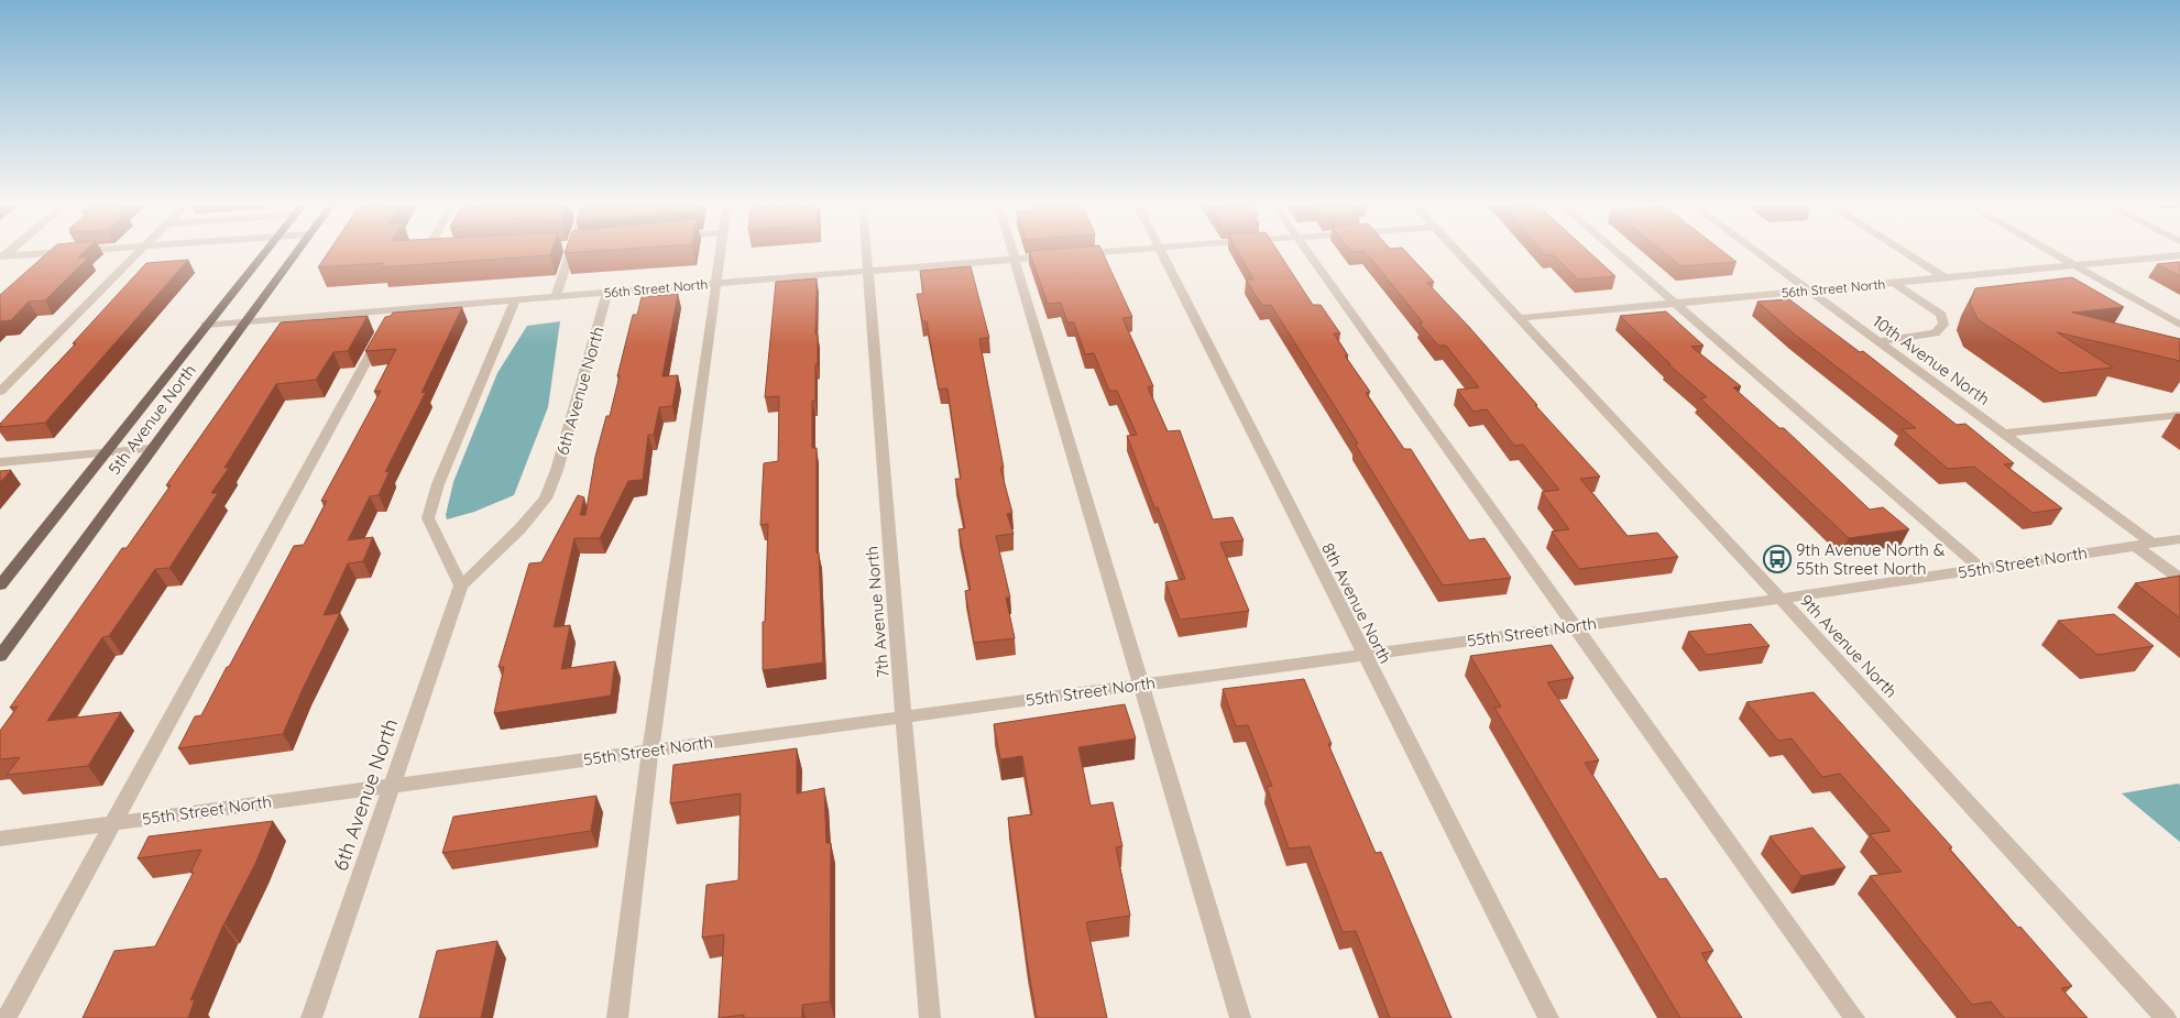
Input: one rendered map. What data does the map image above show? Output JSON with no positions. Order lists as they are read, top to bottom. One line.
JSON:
{"streets":{"main road":["5th Avenue North"],"street":["56th Street North","10th Avenue North","6th Avenue North","55th Street North","8th Avenue North","7th Avenue North","9th Avenue North"]},"crossings":[["56th Street North","10th Avenue North"],["56th Street North","6th Avenue North"],["56th Street North","5th Avenue North"],["56th Street North","7th Avenue North"],["56th Street North","9th Avenue North"],["10th Avenue North","55th Street North"],["6th Avenue North","55th Street North"],["55th Street North","8th Avenue North"],["55th Street North","7th Avenue North"],["55th Street North","9th Avenue North"]],"places":{"bus stop":["9th Avenue North & 55th Street North"]}}
